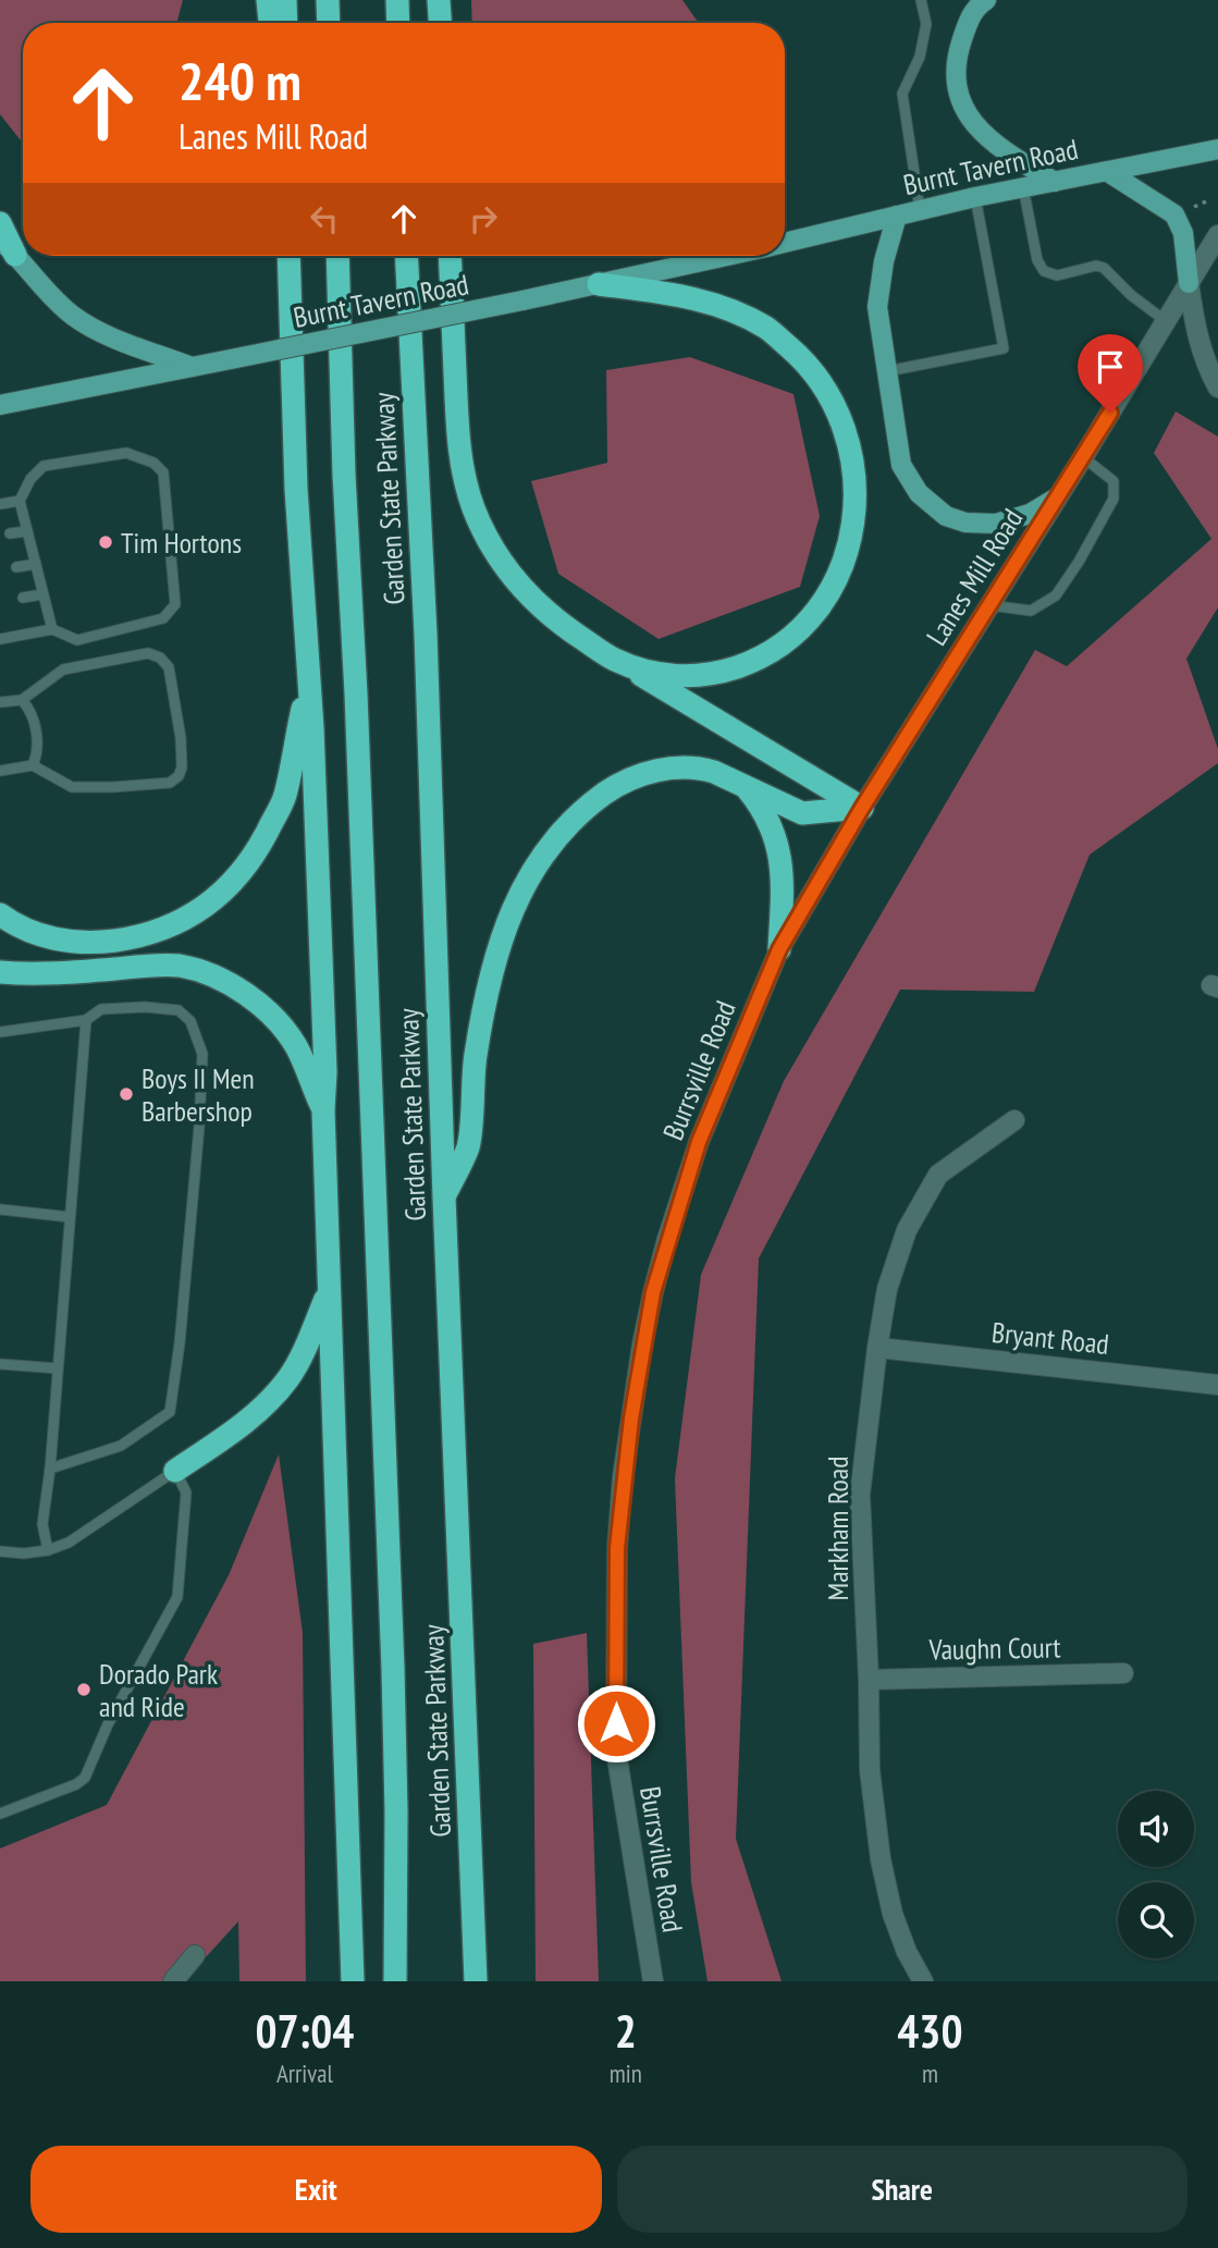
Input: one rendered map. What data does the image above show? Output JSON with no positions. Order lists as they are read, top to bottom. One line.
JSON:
{"streets":{"highway":["Garden State Parkway"],"main road":["Burnt Tavern Road","Lanes Mill Road","Burrsville Road","Bryant Road","Markham Road","Vaughn Court"]},"crossings":[["Lanes Mill Road","Burrsville Road"],["Bryant Road","Markham Road"],["Markham Road","Vaughn Court"]],"places":["Tim Hortons","Boys II Men Barbershop","Dorado Park and Ride"],"page":{"turn":["240 m","Lanes Mill Road"],"eta":["07:04","Arrival","2","min","430","m"],"buttons":["Exit","Share"]}}
